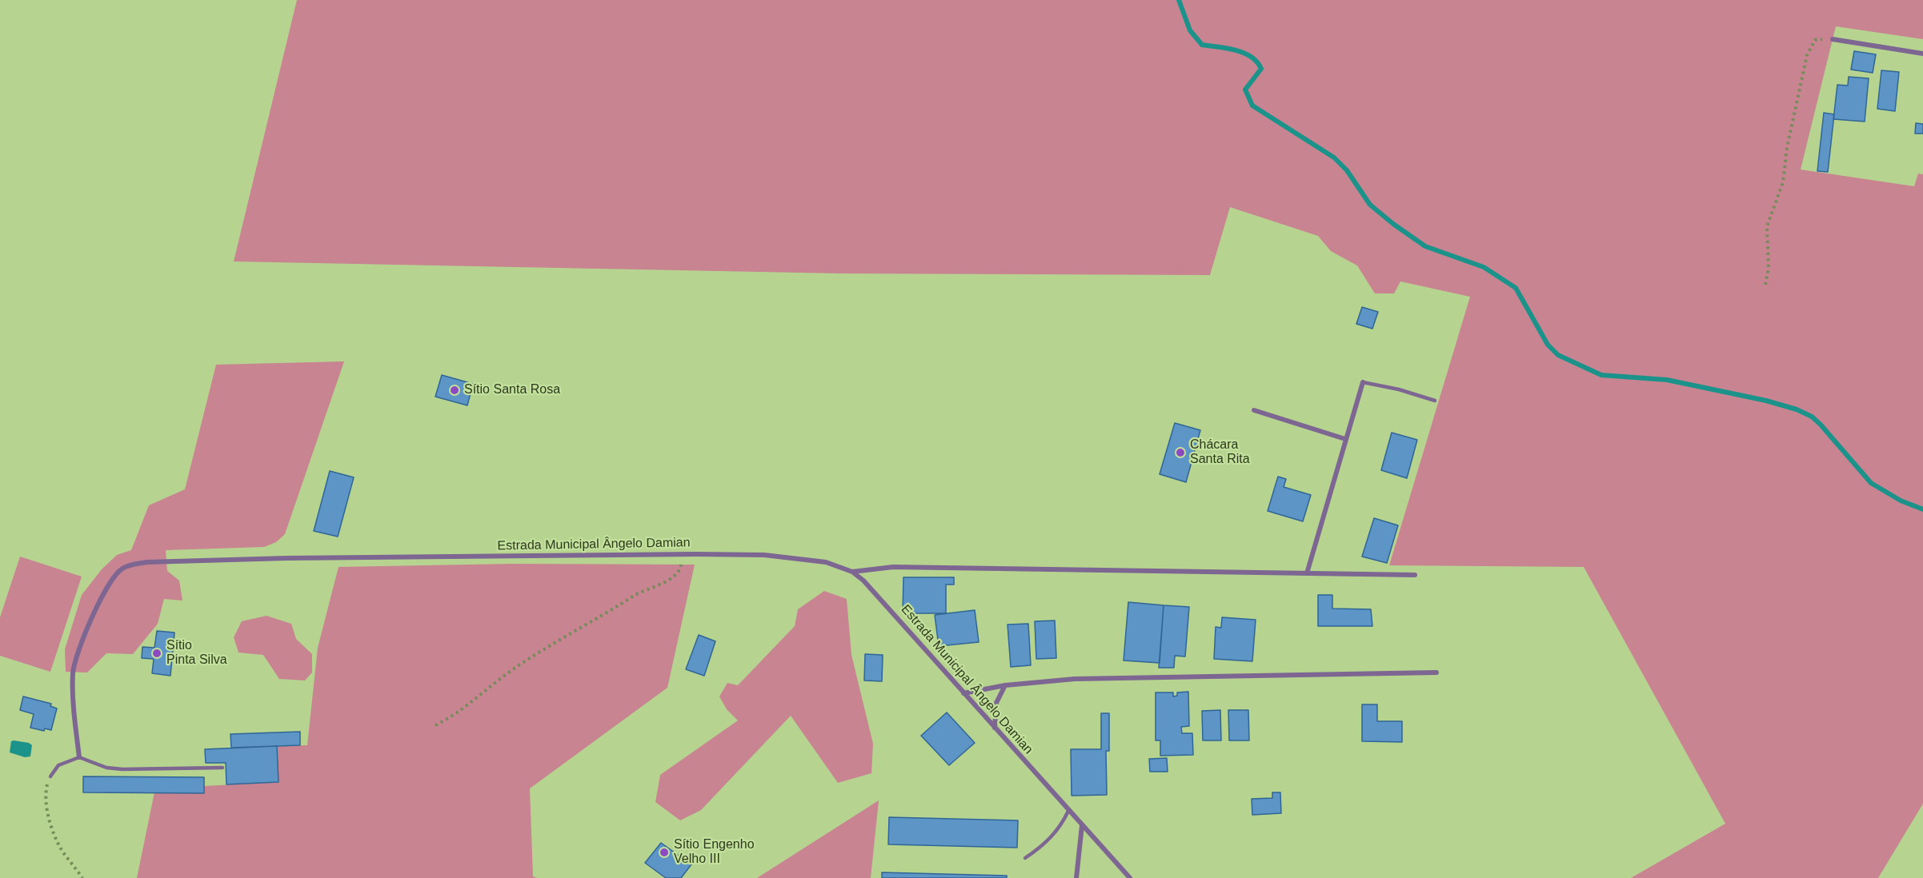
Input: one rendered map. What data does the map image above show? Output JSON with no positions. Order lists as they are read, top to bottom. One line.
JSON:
{"streets":{"street":["Estrada Municipal Ângelo Damian"]},"places":["Sítio Santa Rosa","Chácara Santa Rita","Sítio Pinta Silva","Sítio Engenho Velho III"]}
